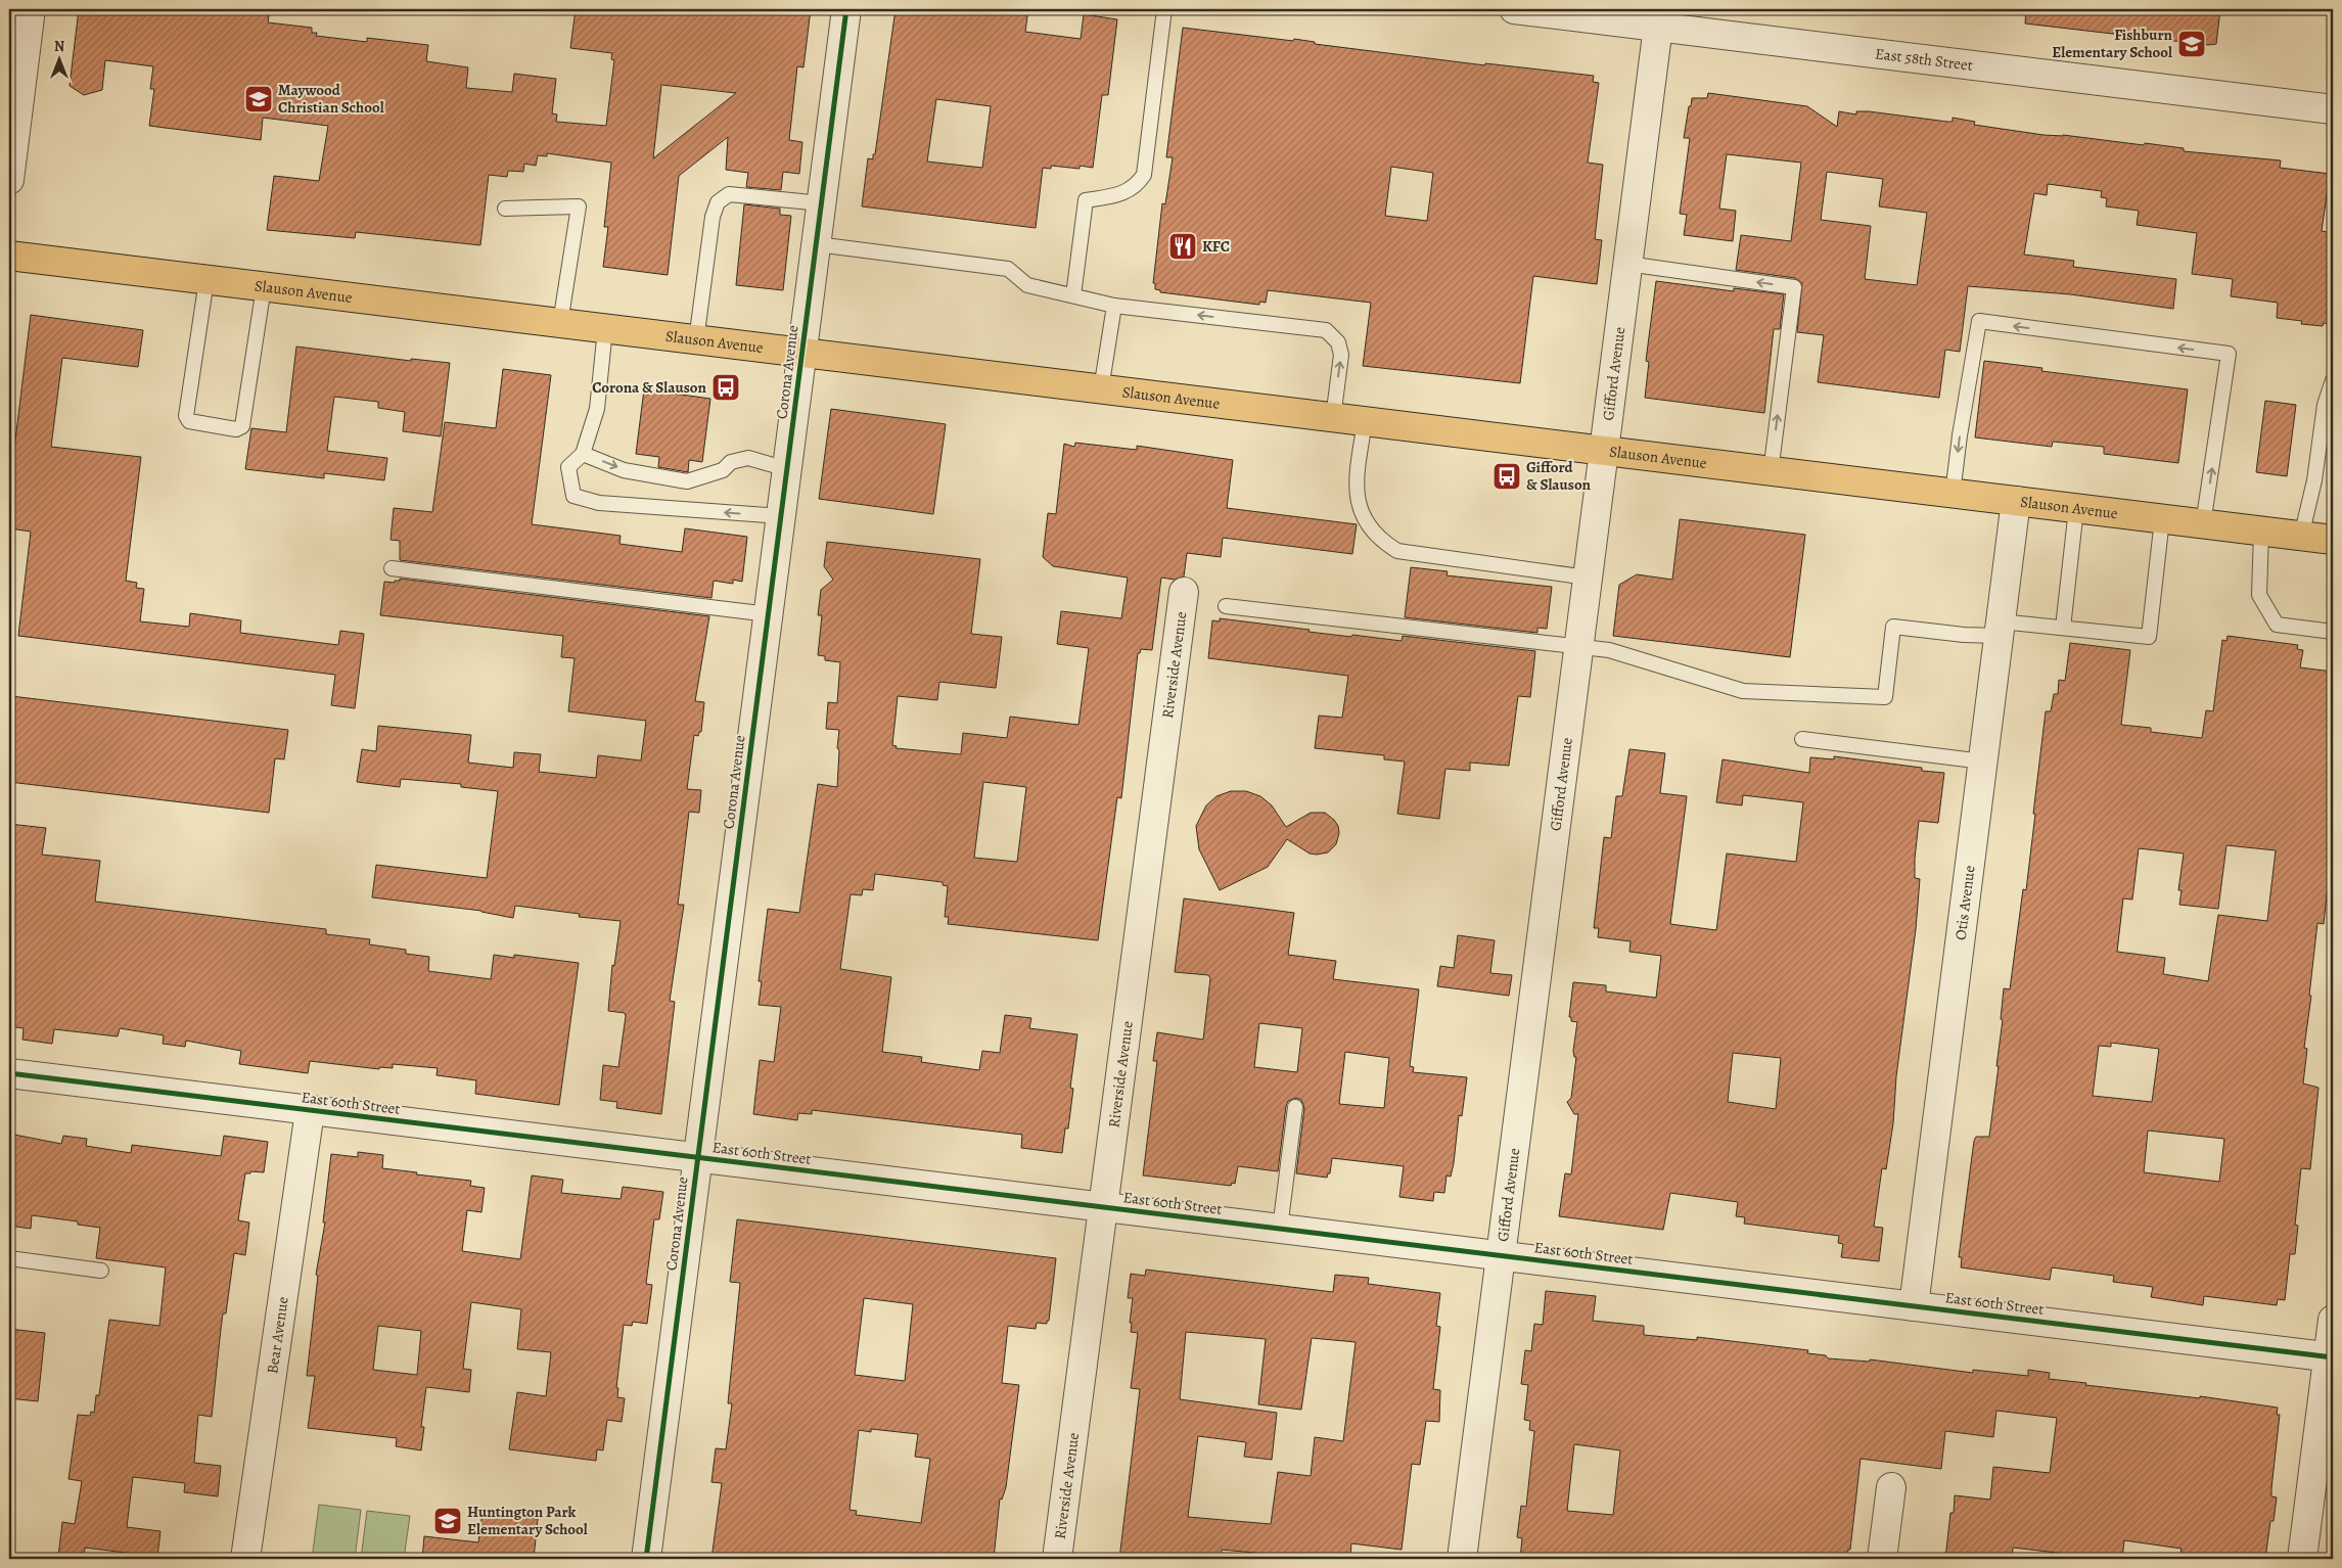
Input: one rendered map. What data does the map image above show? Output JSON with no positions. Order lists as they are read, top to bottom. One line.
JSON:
{"streets":{"main road":["Slauson Avenue"],"street":["East 58th Street","Corona Avenue","Gifford Avenue","Riverside Avenue","Otis Avenue","East 60th Street","Bear Avenue"]},"crossings":[["East 58th Street","Gifford Avenue"],["Slauson Avenue","Corona Avenue"],["Slauson Avenue","Gifford Avenue"],["Slauson Avenue","Otis Avenue"],["Corona Avenue","East 60th Street"],["Gifford Avenue","East 60th Street"],["Riverside Avenue","East 60th Street"],["Otis Avenue","East 60th Street"],["East 60th Street","Bear Avenue"]],"places":{"school or university":["Fishburn Elementary School","Maywood Christian School","Huntington Park Elementary School"],"restaurant":["KFC"],"bus stop":["Corona & Slauson","Gifford & Slauson"]},"north":"top"}
